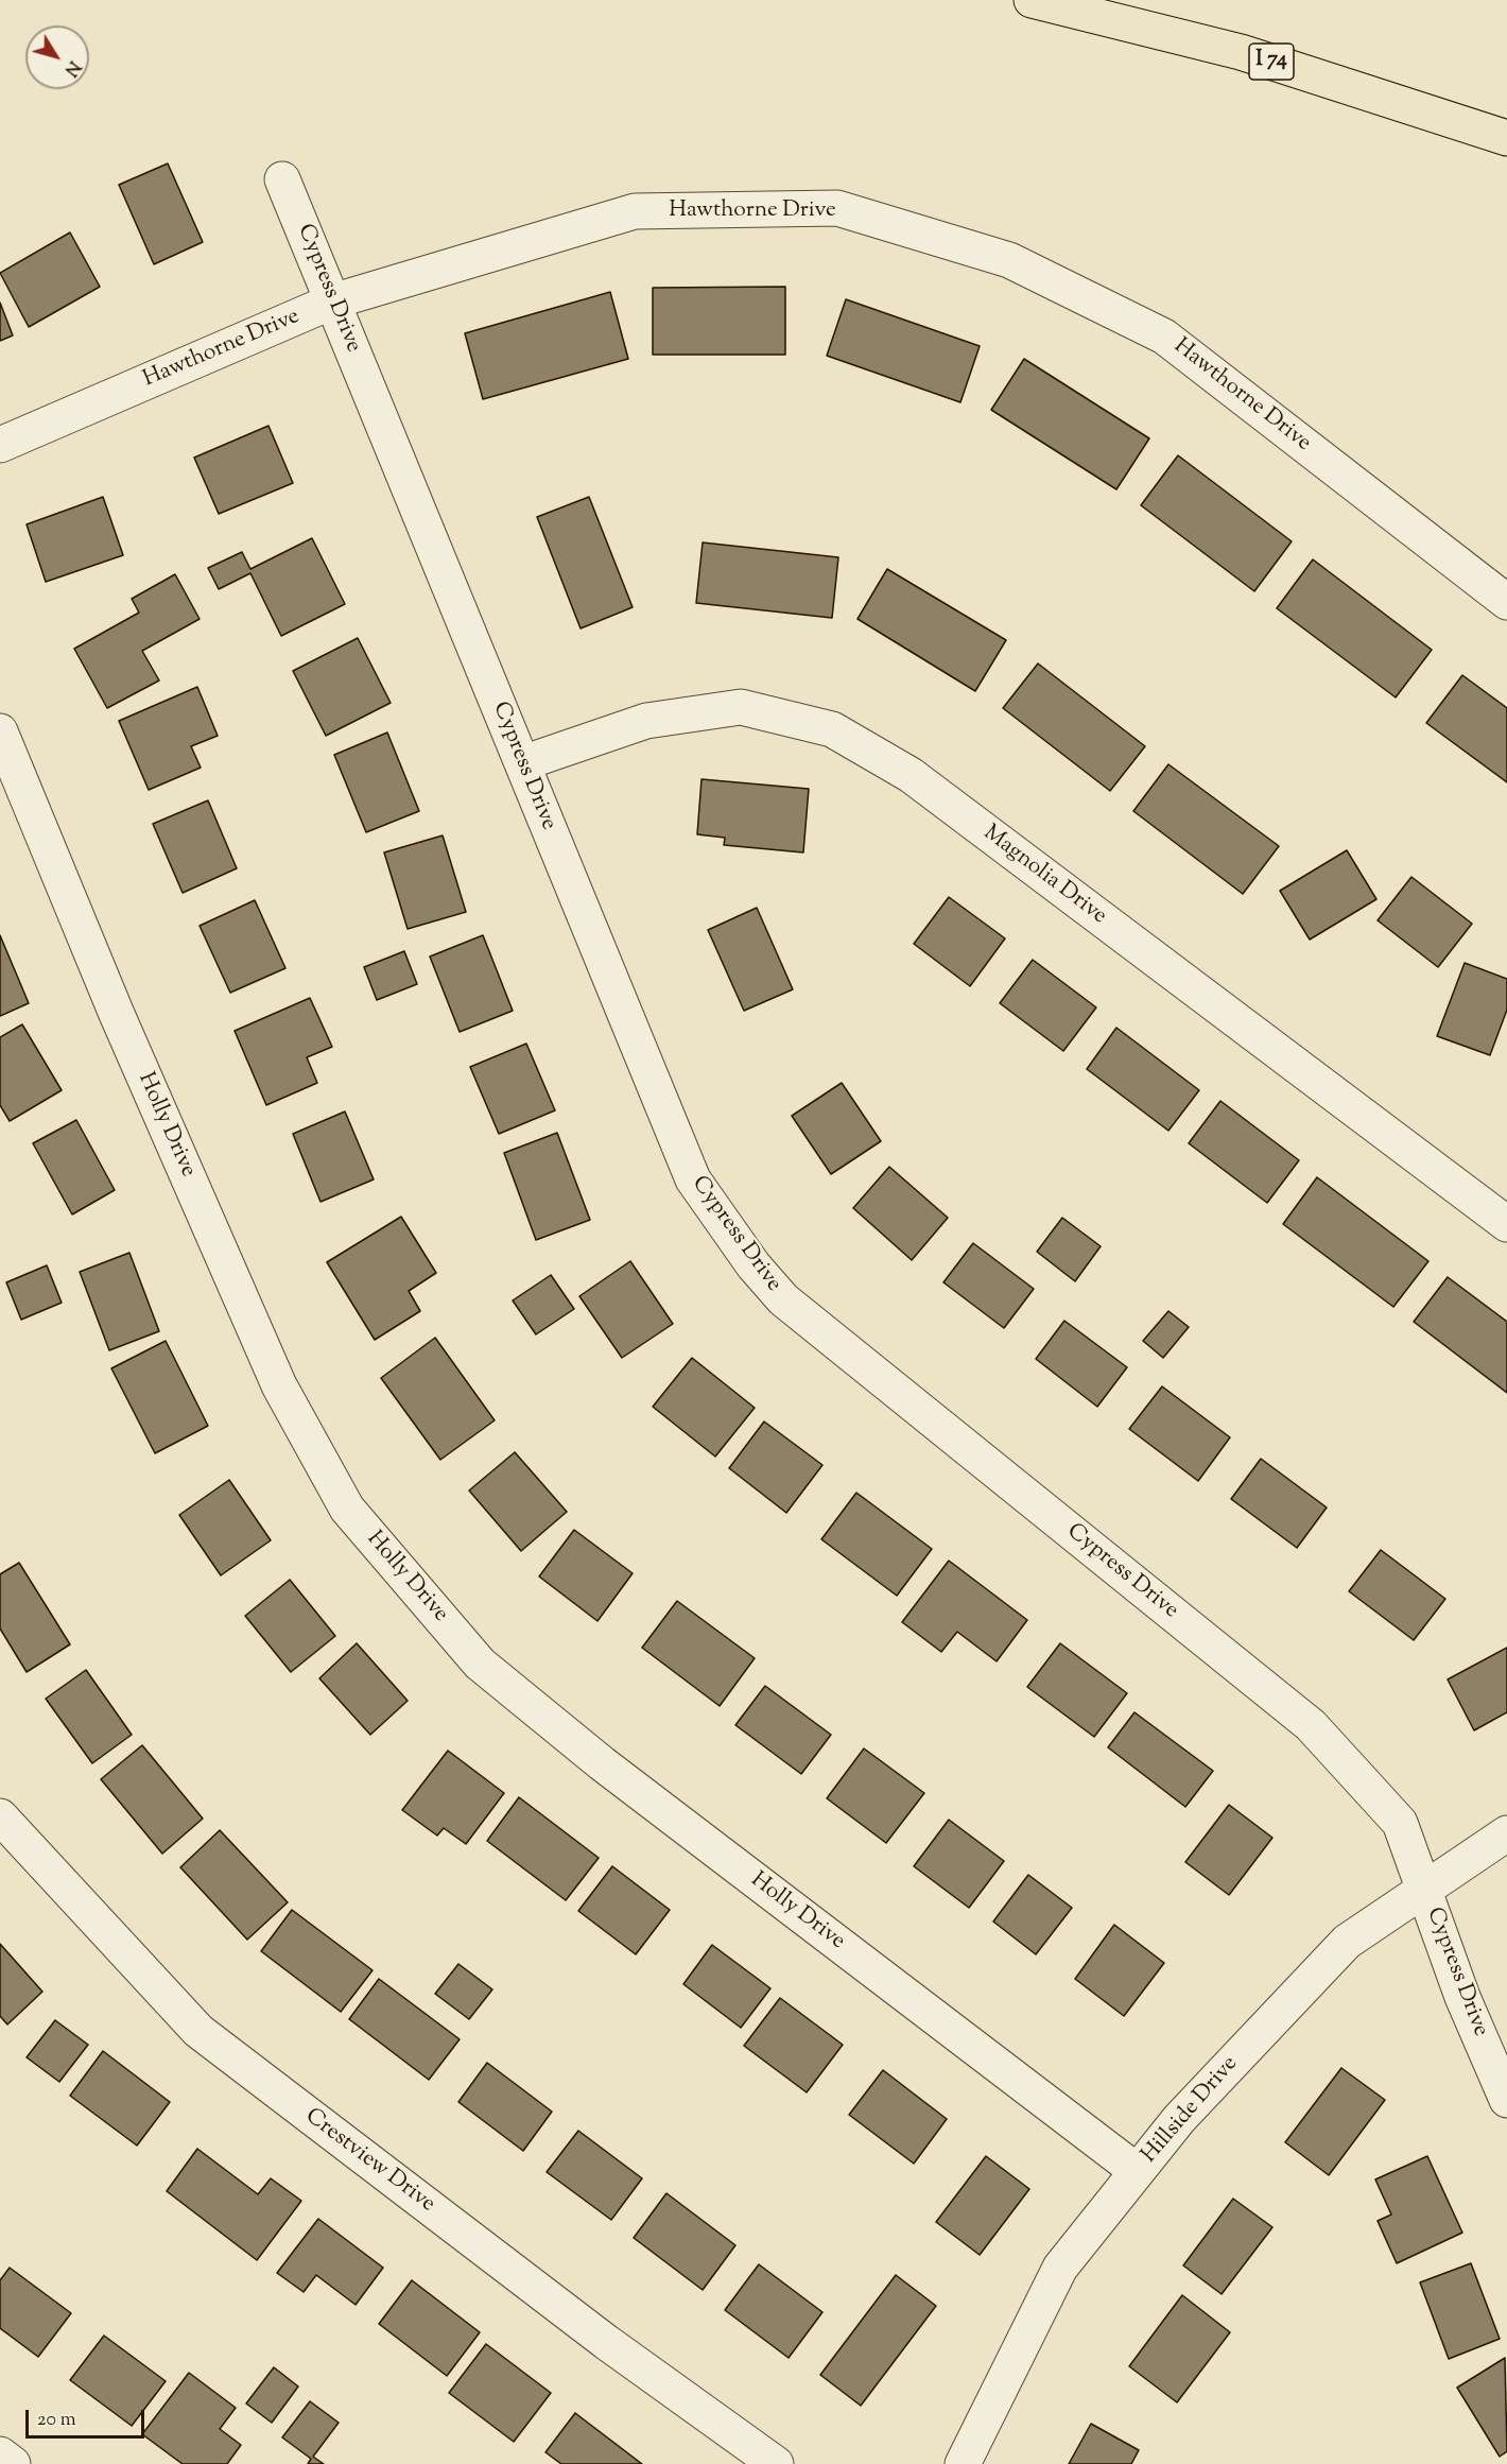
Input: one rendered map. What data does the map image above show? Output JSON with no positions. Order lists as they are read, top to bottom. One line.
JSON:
{"streets":{"highway":["I 74"],"street":["Hawthorne Drive","Cypress Drive","Magnolia Drive","Holly Drive","Hillside Drive","Crestview Drive"]},"crossings":[["Hawthorne Drive","Cypress Drive"],["Cypress Drive","Magnolia Drive"],["Cypress Drive","Hillside Drive"],["Holly Drive","Hillside Drive"]],"scale_bar":"20 m","north":"bottom right"}
